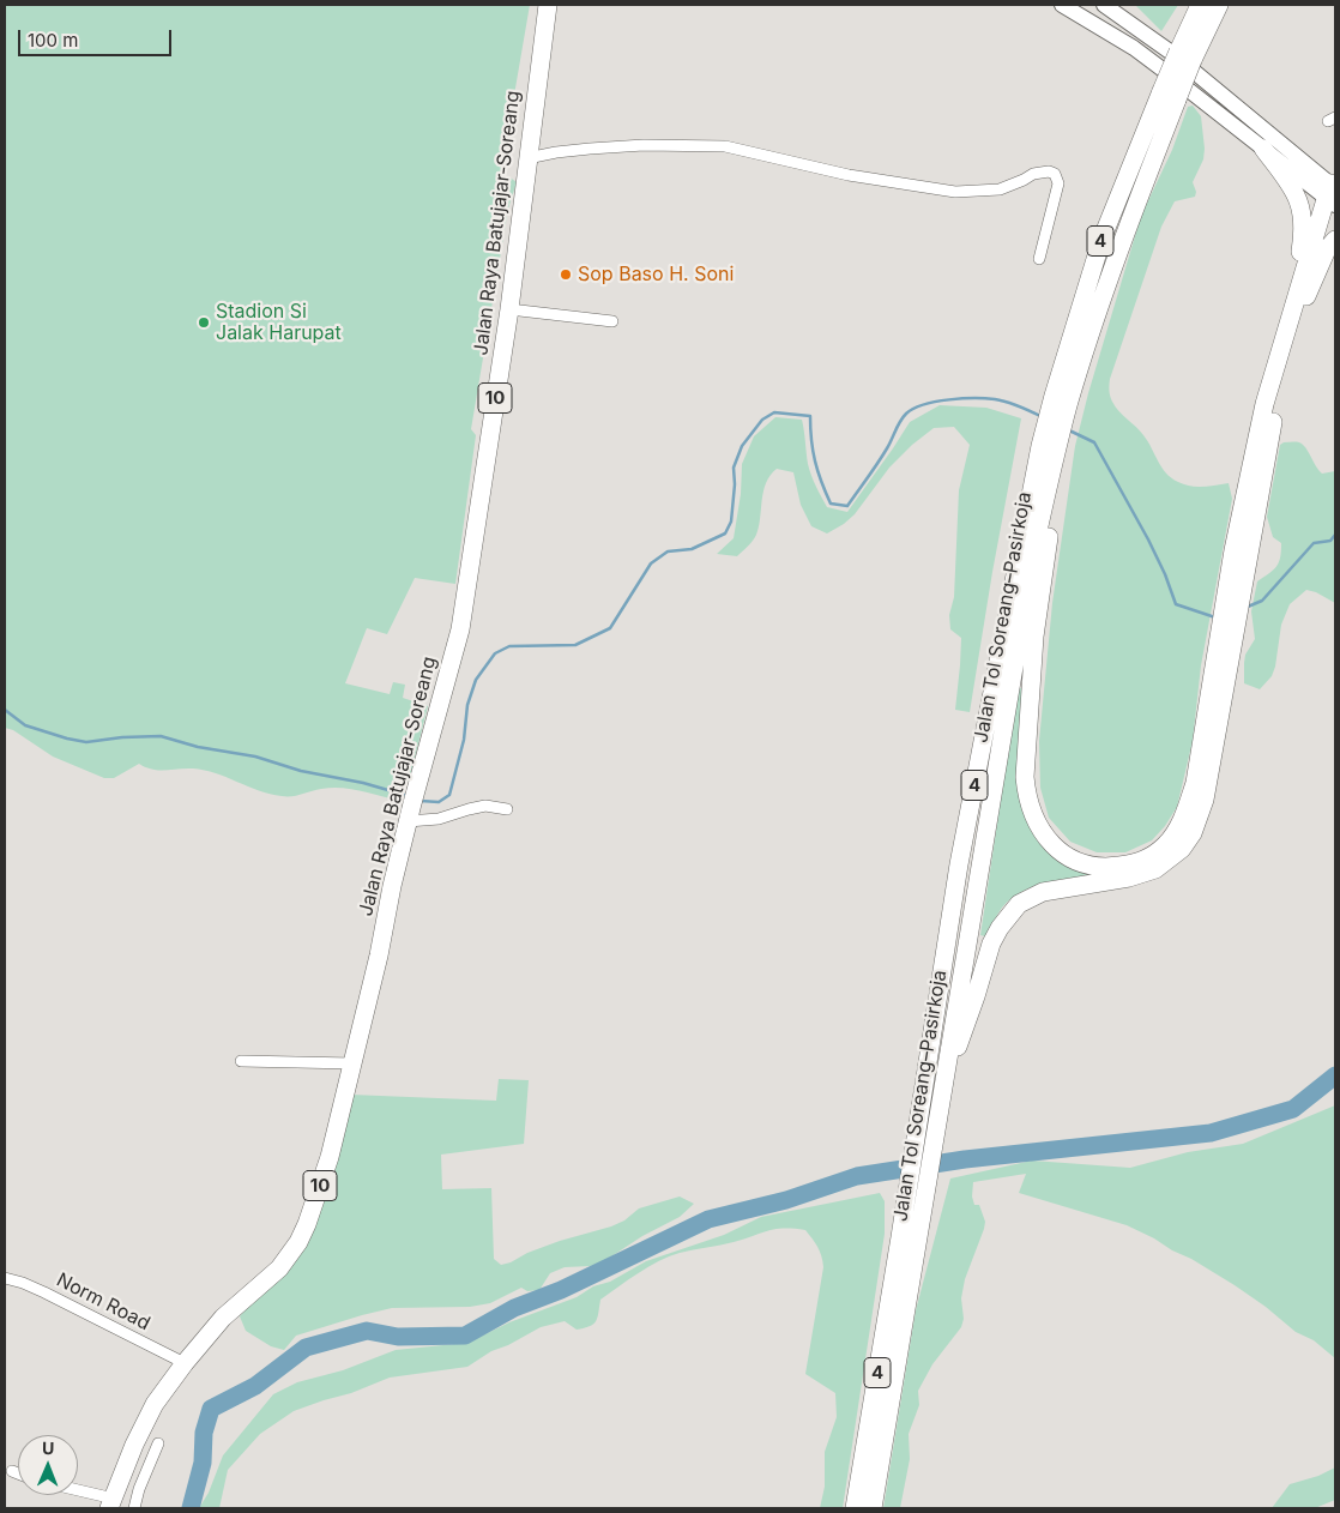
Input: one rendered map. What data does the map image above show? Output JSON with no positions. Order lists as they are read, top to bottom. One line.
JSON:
{"streets":{"highway":["Jalan Raya Batujajar-Soreang","4","10","Jalan Tol Soreang–Pasirkoja"],"street":["Norm Road"]},"crossings":[["Jalan Raya Batujajar-Soreang","Norm Road"],["4","Jalan Tol Soreang–Pasirkoja"]],"places":["Sop Baso H. Soni","Stadion Si Jalak Harupat"],"scale_bar":"100 m","north":"top"}
